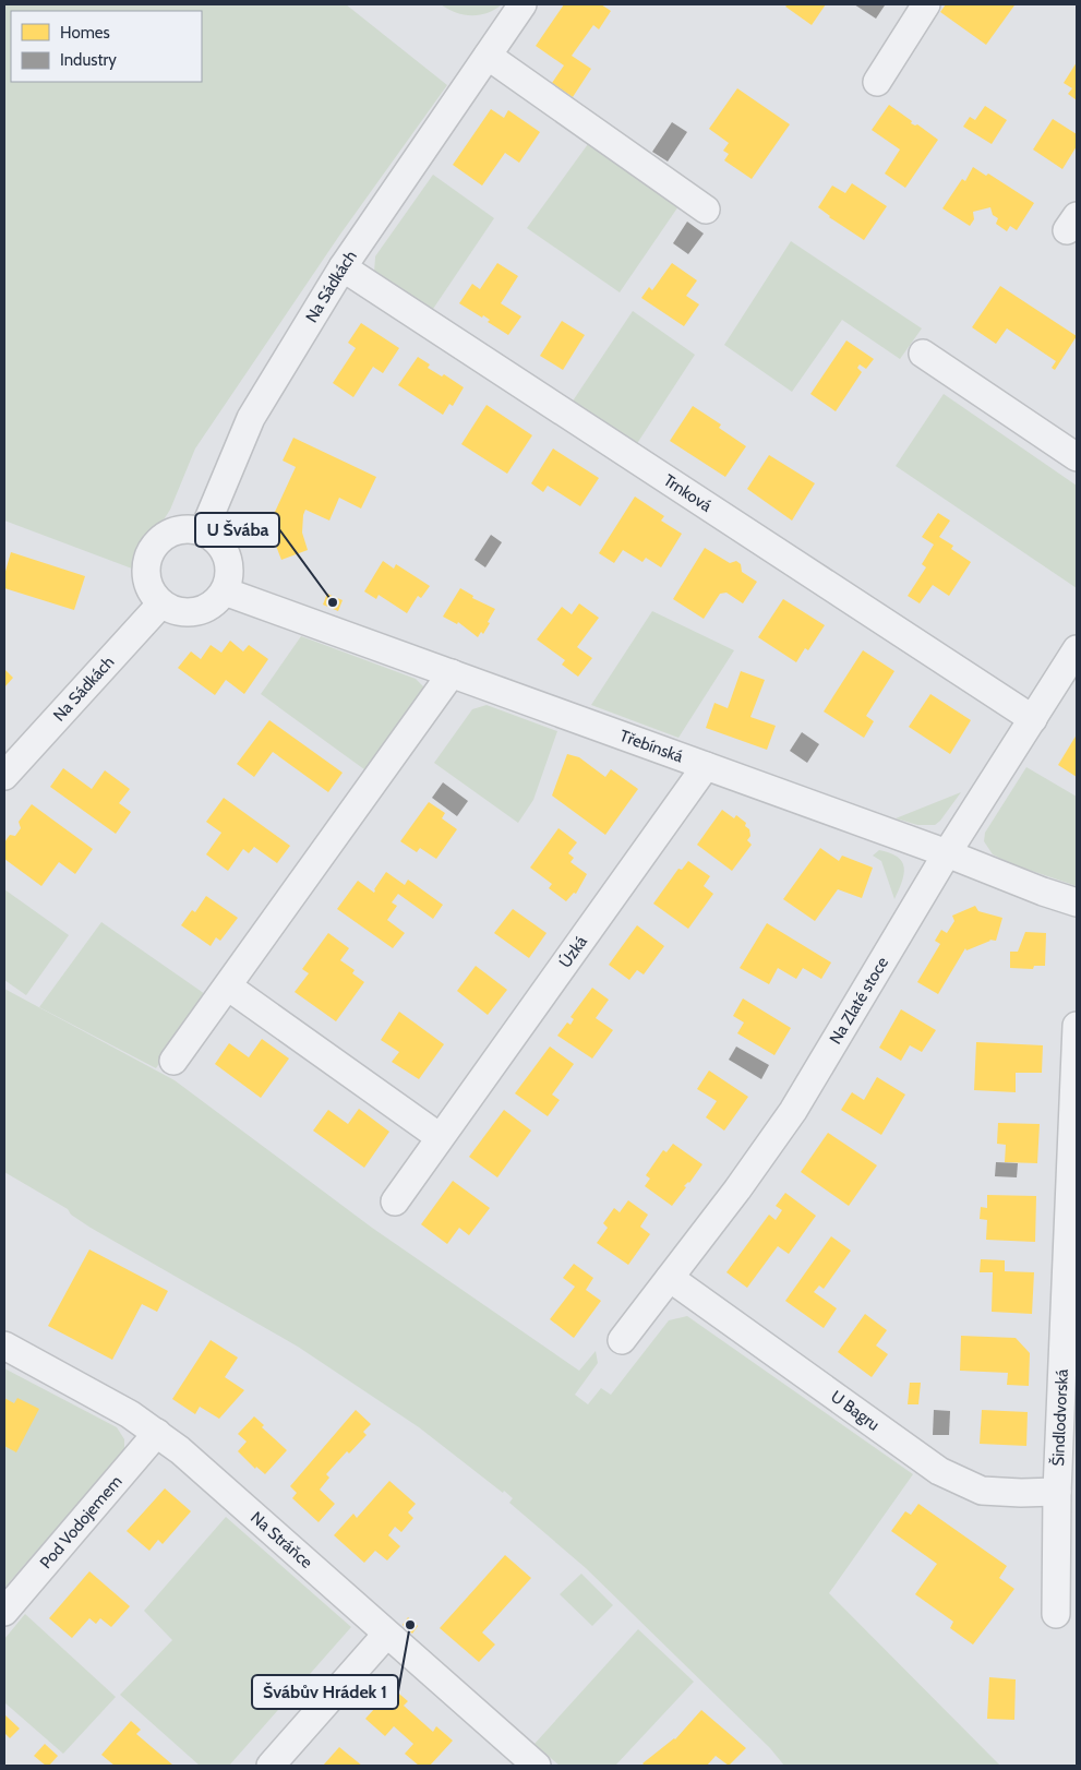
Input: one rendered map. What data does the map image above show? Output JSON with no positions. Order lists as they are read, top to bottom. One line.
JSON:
{"streets":{"street":["Na Sádkách","Trnková","Třebínská","Úzká","Na Zlaté stoce","U Bagru","Šindlodvorská","Pod Vodojemem","Na Stráňce"]},"crossings":[["Na Sádkách","Trnková"],["Na Sádkách","Třebínská"],["Trnková","Na Zlaté stoce"],["Třebínská","Úzká"],["Třebínská","Na Zlaté stoce"],["Na Zlaté stoce","U Bagru"],["U Bagru","Šindlodvorská"],["Pod Vodojemem","Na Stráňce"]],"places":["U Švába","Švábův Hrádek 1"],"legend":["Homes","Industry"]}
